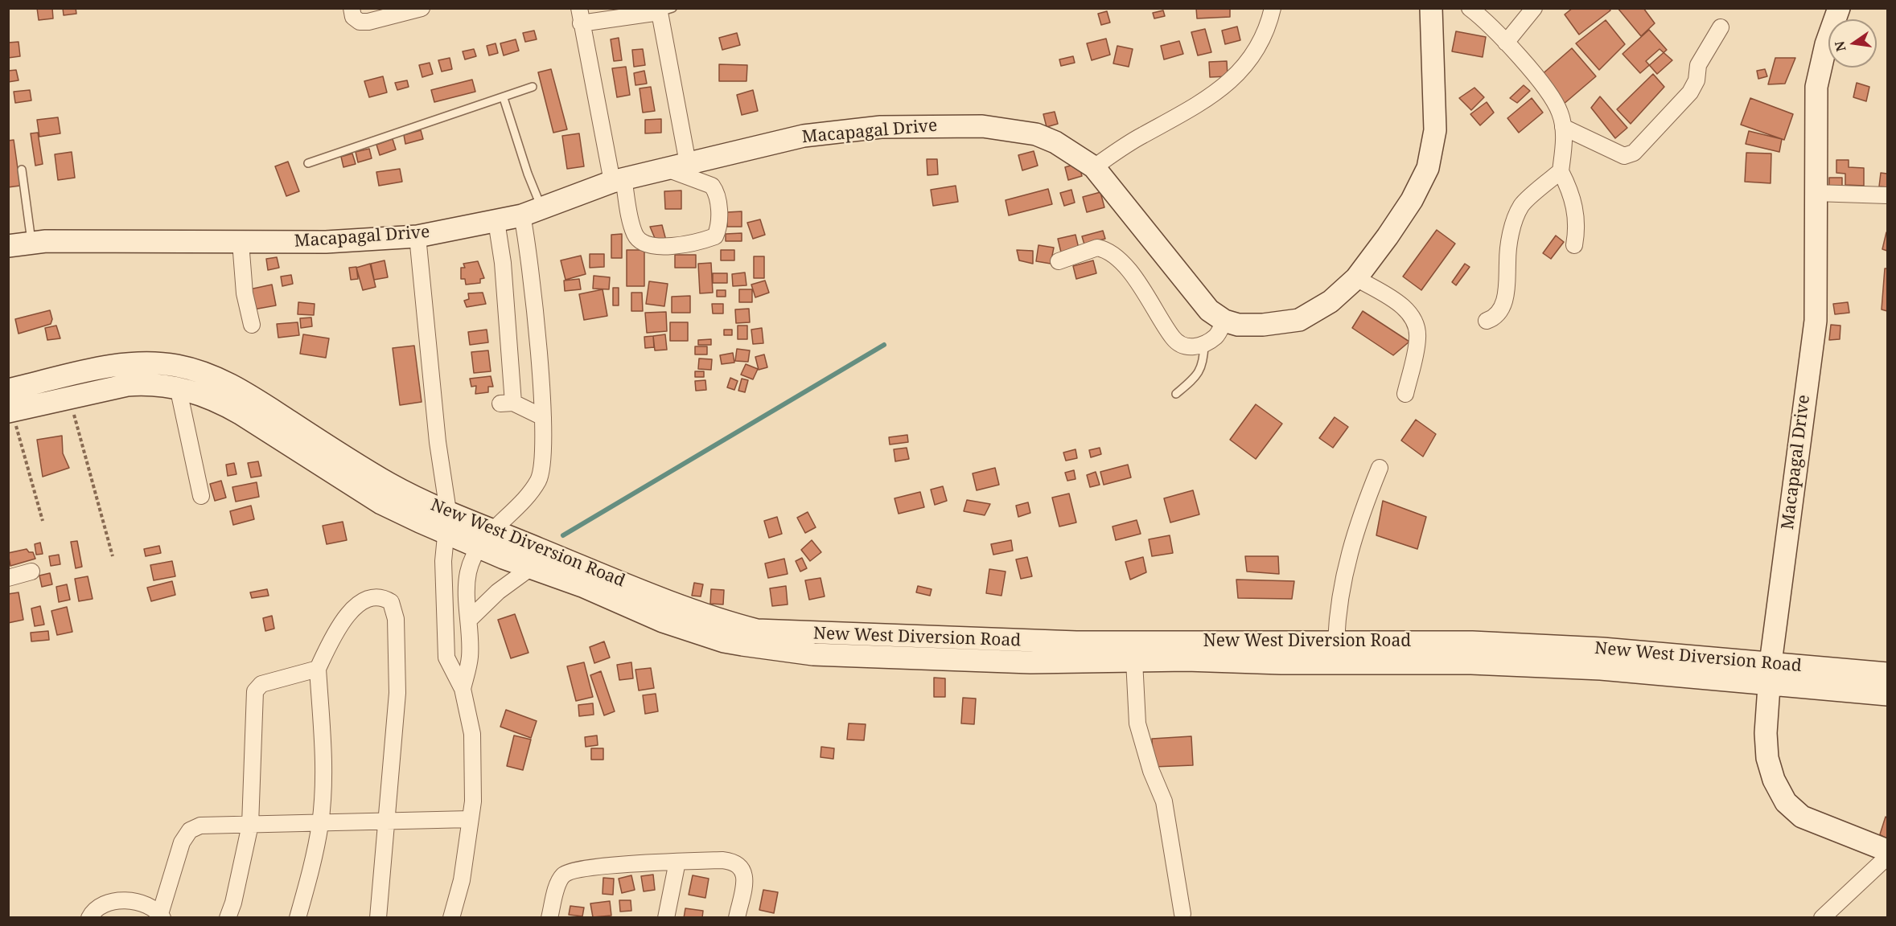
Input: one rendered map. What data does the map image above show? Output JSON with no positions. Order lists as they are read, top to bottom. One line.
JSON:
{"streets":{"street":["Macapagal Drive","New West Diversion Road"]},"crossings":[["Macapagal Drive","New West Diversion Road"]],"north":"left"}
